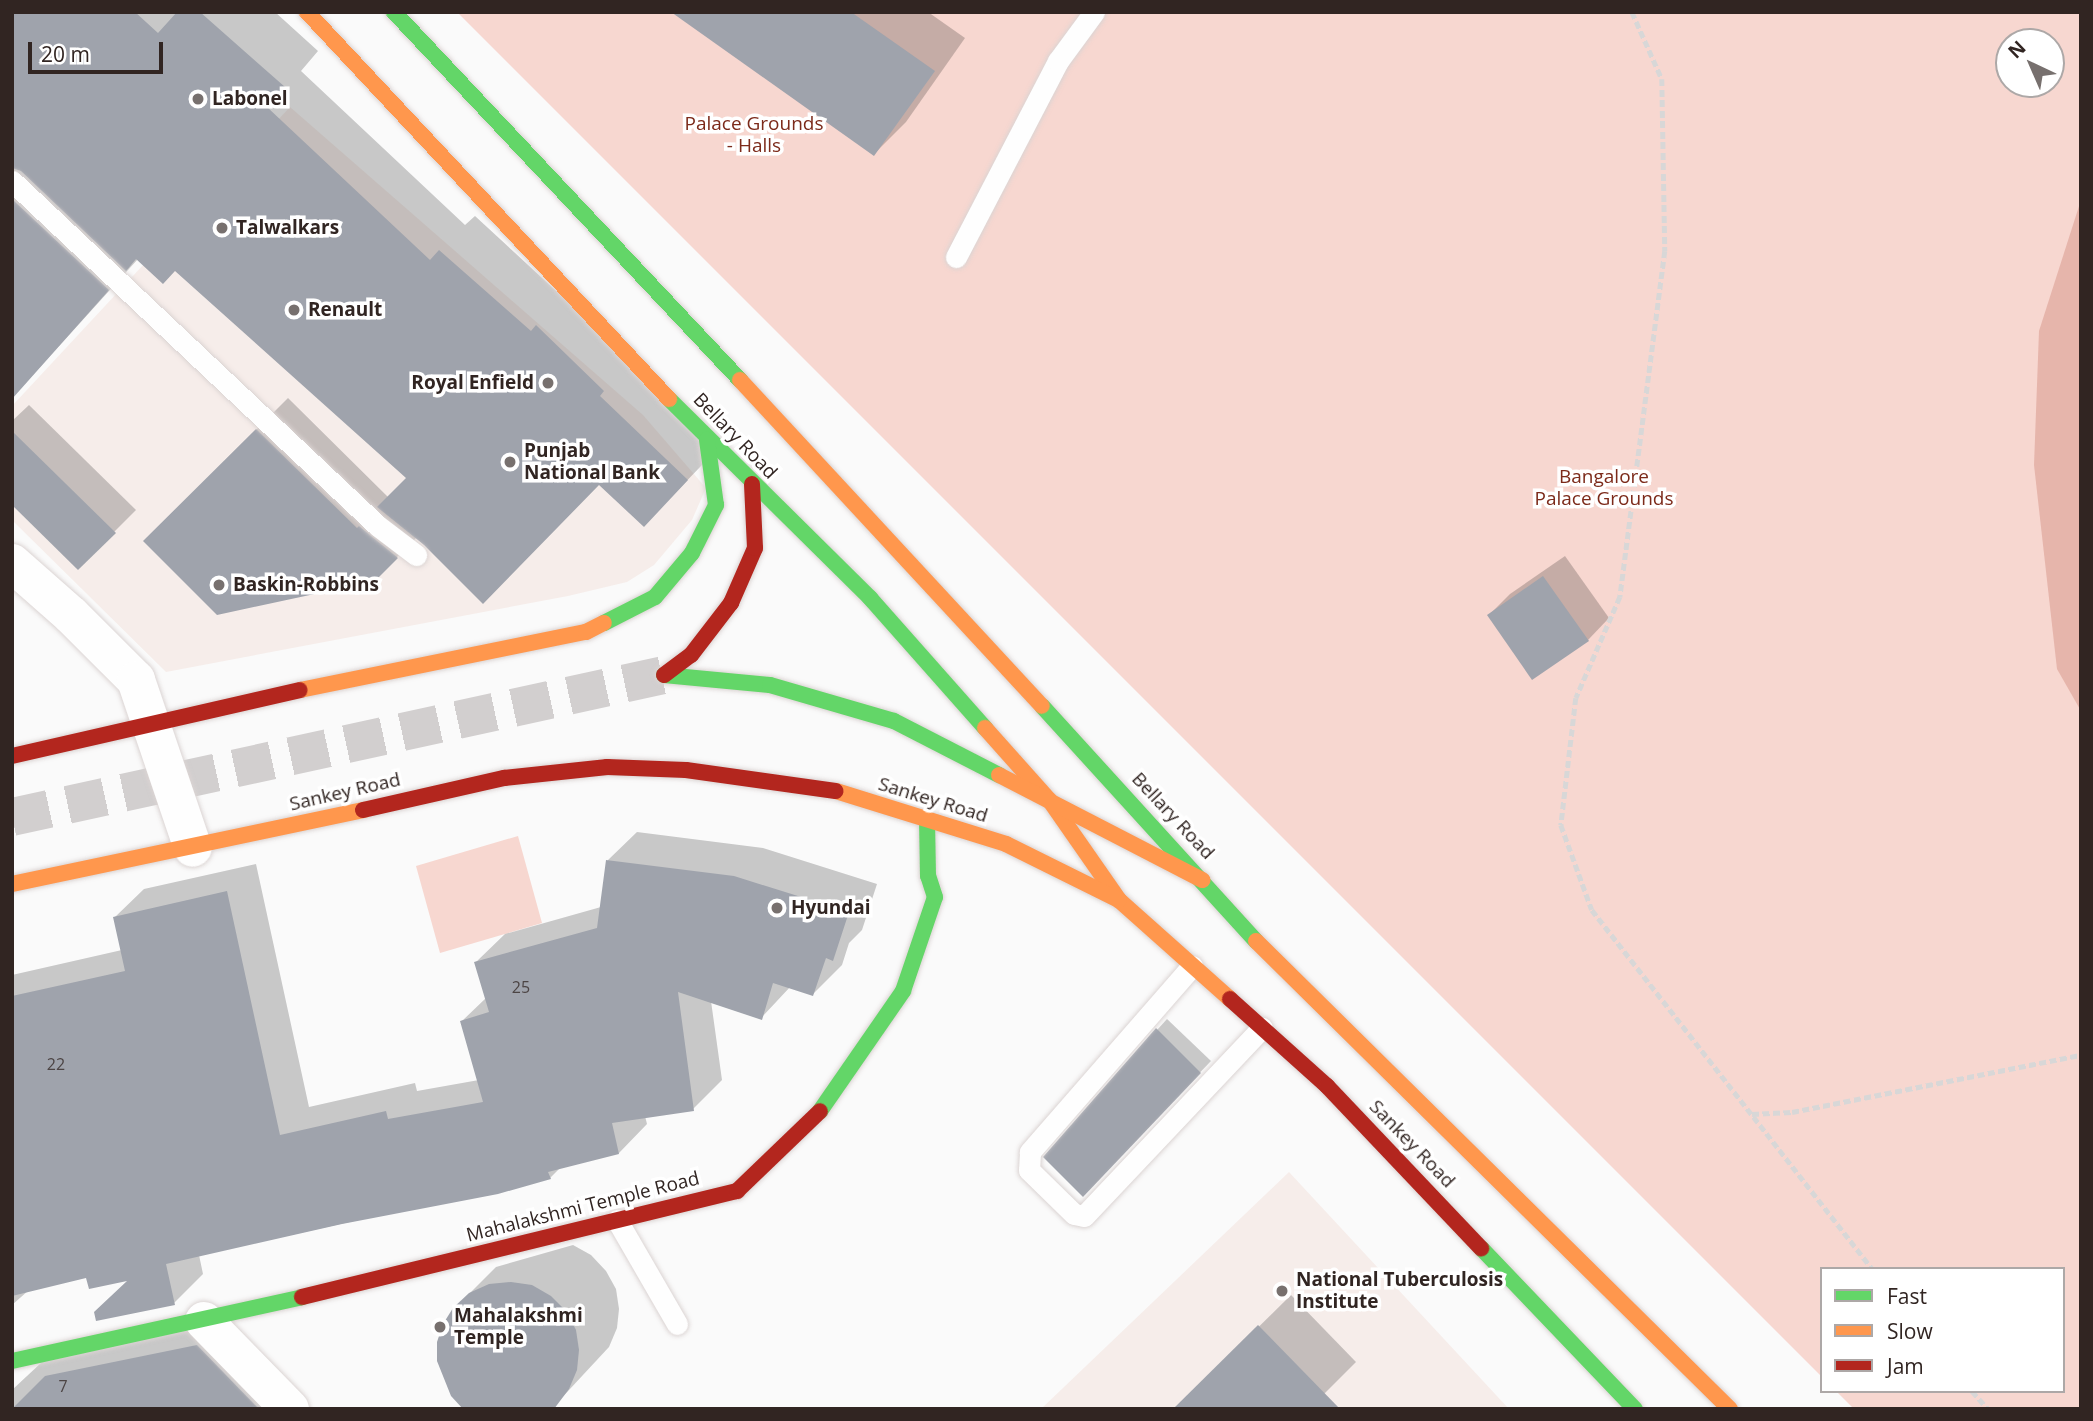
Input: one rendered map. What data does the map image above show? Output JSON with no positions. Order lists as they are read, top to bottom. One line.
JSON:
{"streets":{"main road":["Bellary Road","Sankey Road","Mahalakshmi Temple Road"]},"crossings":[["Bellary Road","Sankey Road"],["Sankey Road","Mahalakshmi Temple Road"]],"parks":["Palace Grounds - Halls","Bangalore Palace Grounds"],"places":["Labonel","Talwalkars","Renault","Royal Enfield","Punjab National Bank","Baskin-Robbins","Hyundai","National Tuberculosis Institute","Mahalakshmi Temple"],"house_numbers":["25","22","7"],"legend":["Fast","Slow","Jam"],"scale_bar":"20 m","north":"top left"}
